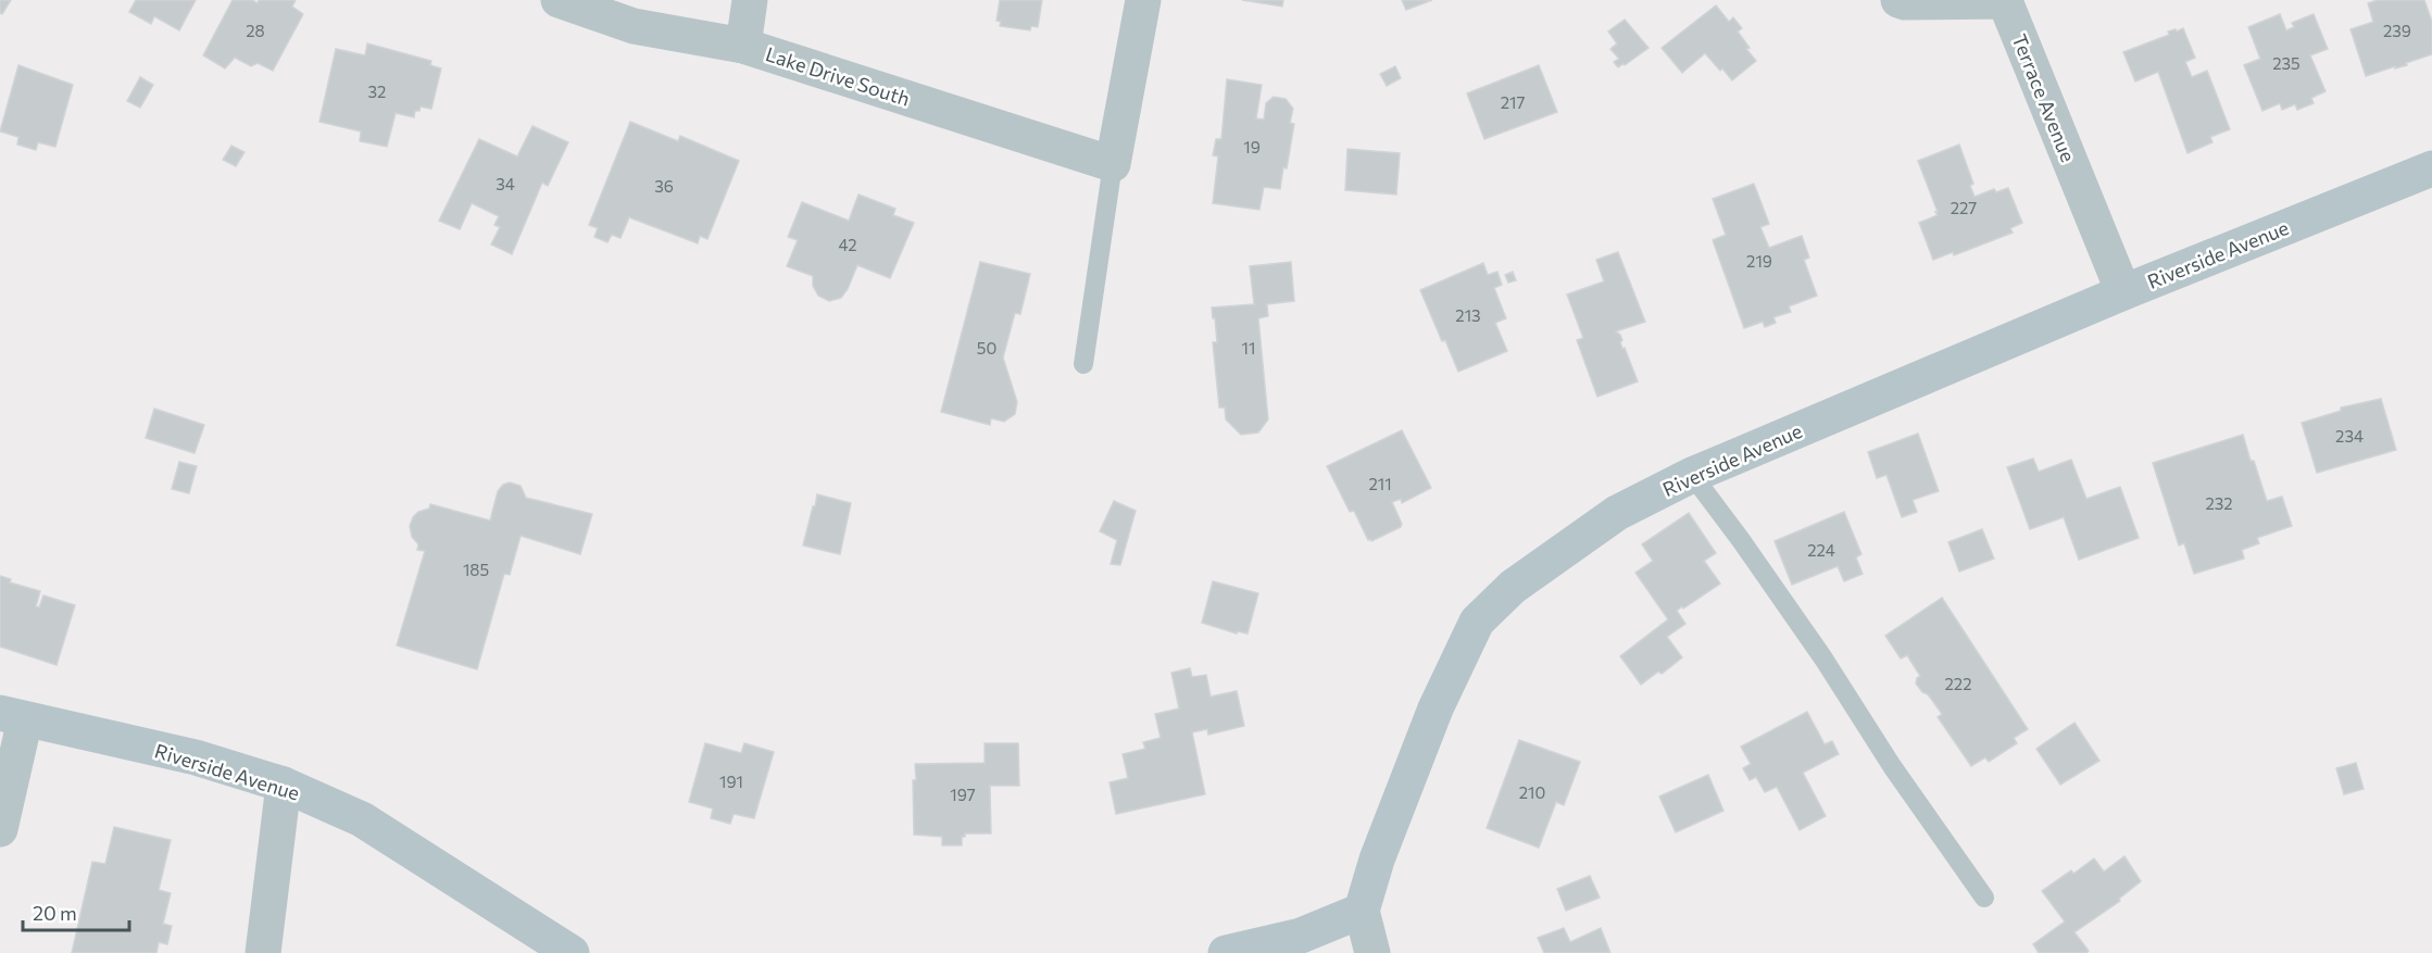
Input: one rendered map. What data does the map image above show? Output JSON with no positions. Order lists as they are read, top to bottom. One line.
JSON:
{"streets":{"street":["Lake Drive South","Terrace Avenue","Riverside Avenue"]},"crossings":[["Terrace Avenue","Riverside Avenue"]],"house_numbers":["28","239","235","32","217","19","34","36","227","42","219","213","50","11","234","211","232","224","185","222","191","210","197"],"scale_bar":"20 m"}
